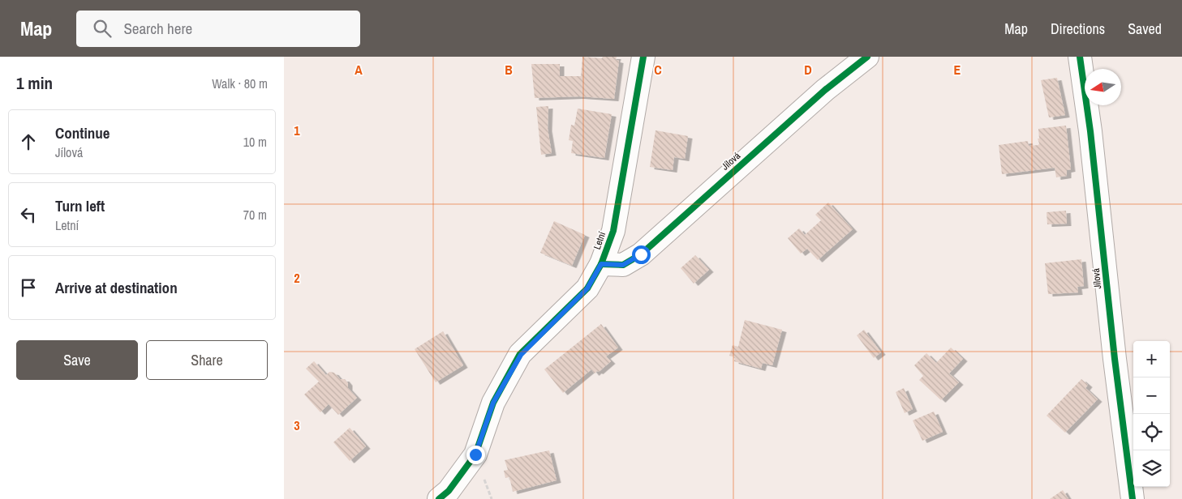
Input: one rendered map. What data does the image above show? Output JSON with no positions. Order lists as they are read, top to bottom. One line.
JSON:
{"streets":{"street":["Jílová","Letní"]},"crossings":[["Jílová","Letní"]],"north":"left","page":{"header":"Map","search":"Search here","nav":["Map","Directions","Saved"],"heading":["1 min","Walk · 80 m"],"list":[["Continue","Jílová","10 m"],["Turn left","Letní","70 m"],"Arrive at destination"],"buttons":["Save","Share"],"map_buttons":["+","−"]},"grid":{"columns":["A","B","C","D","E"],"rows":["1","2","3"]}}
